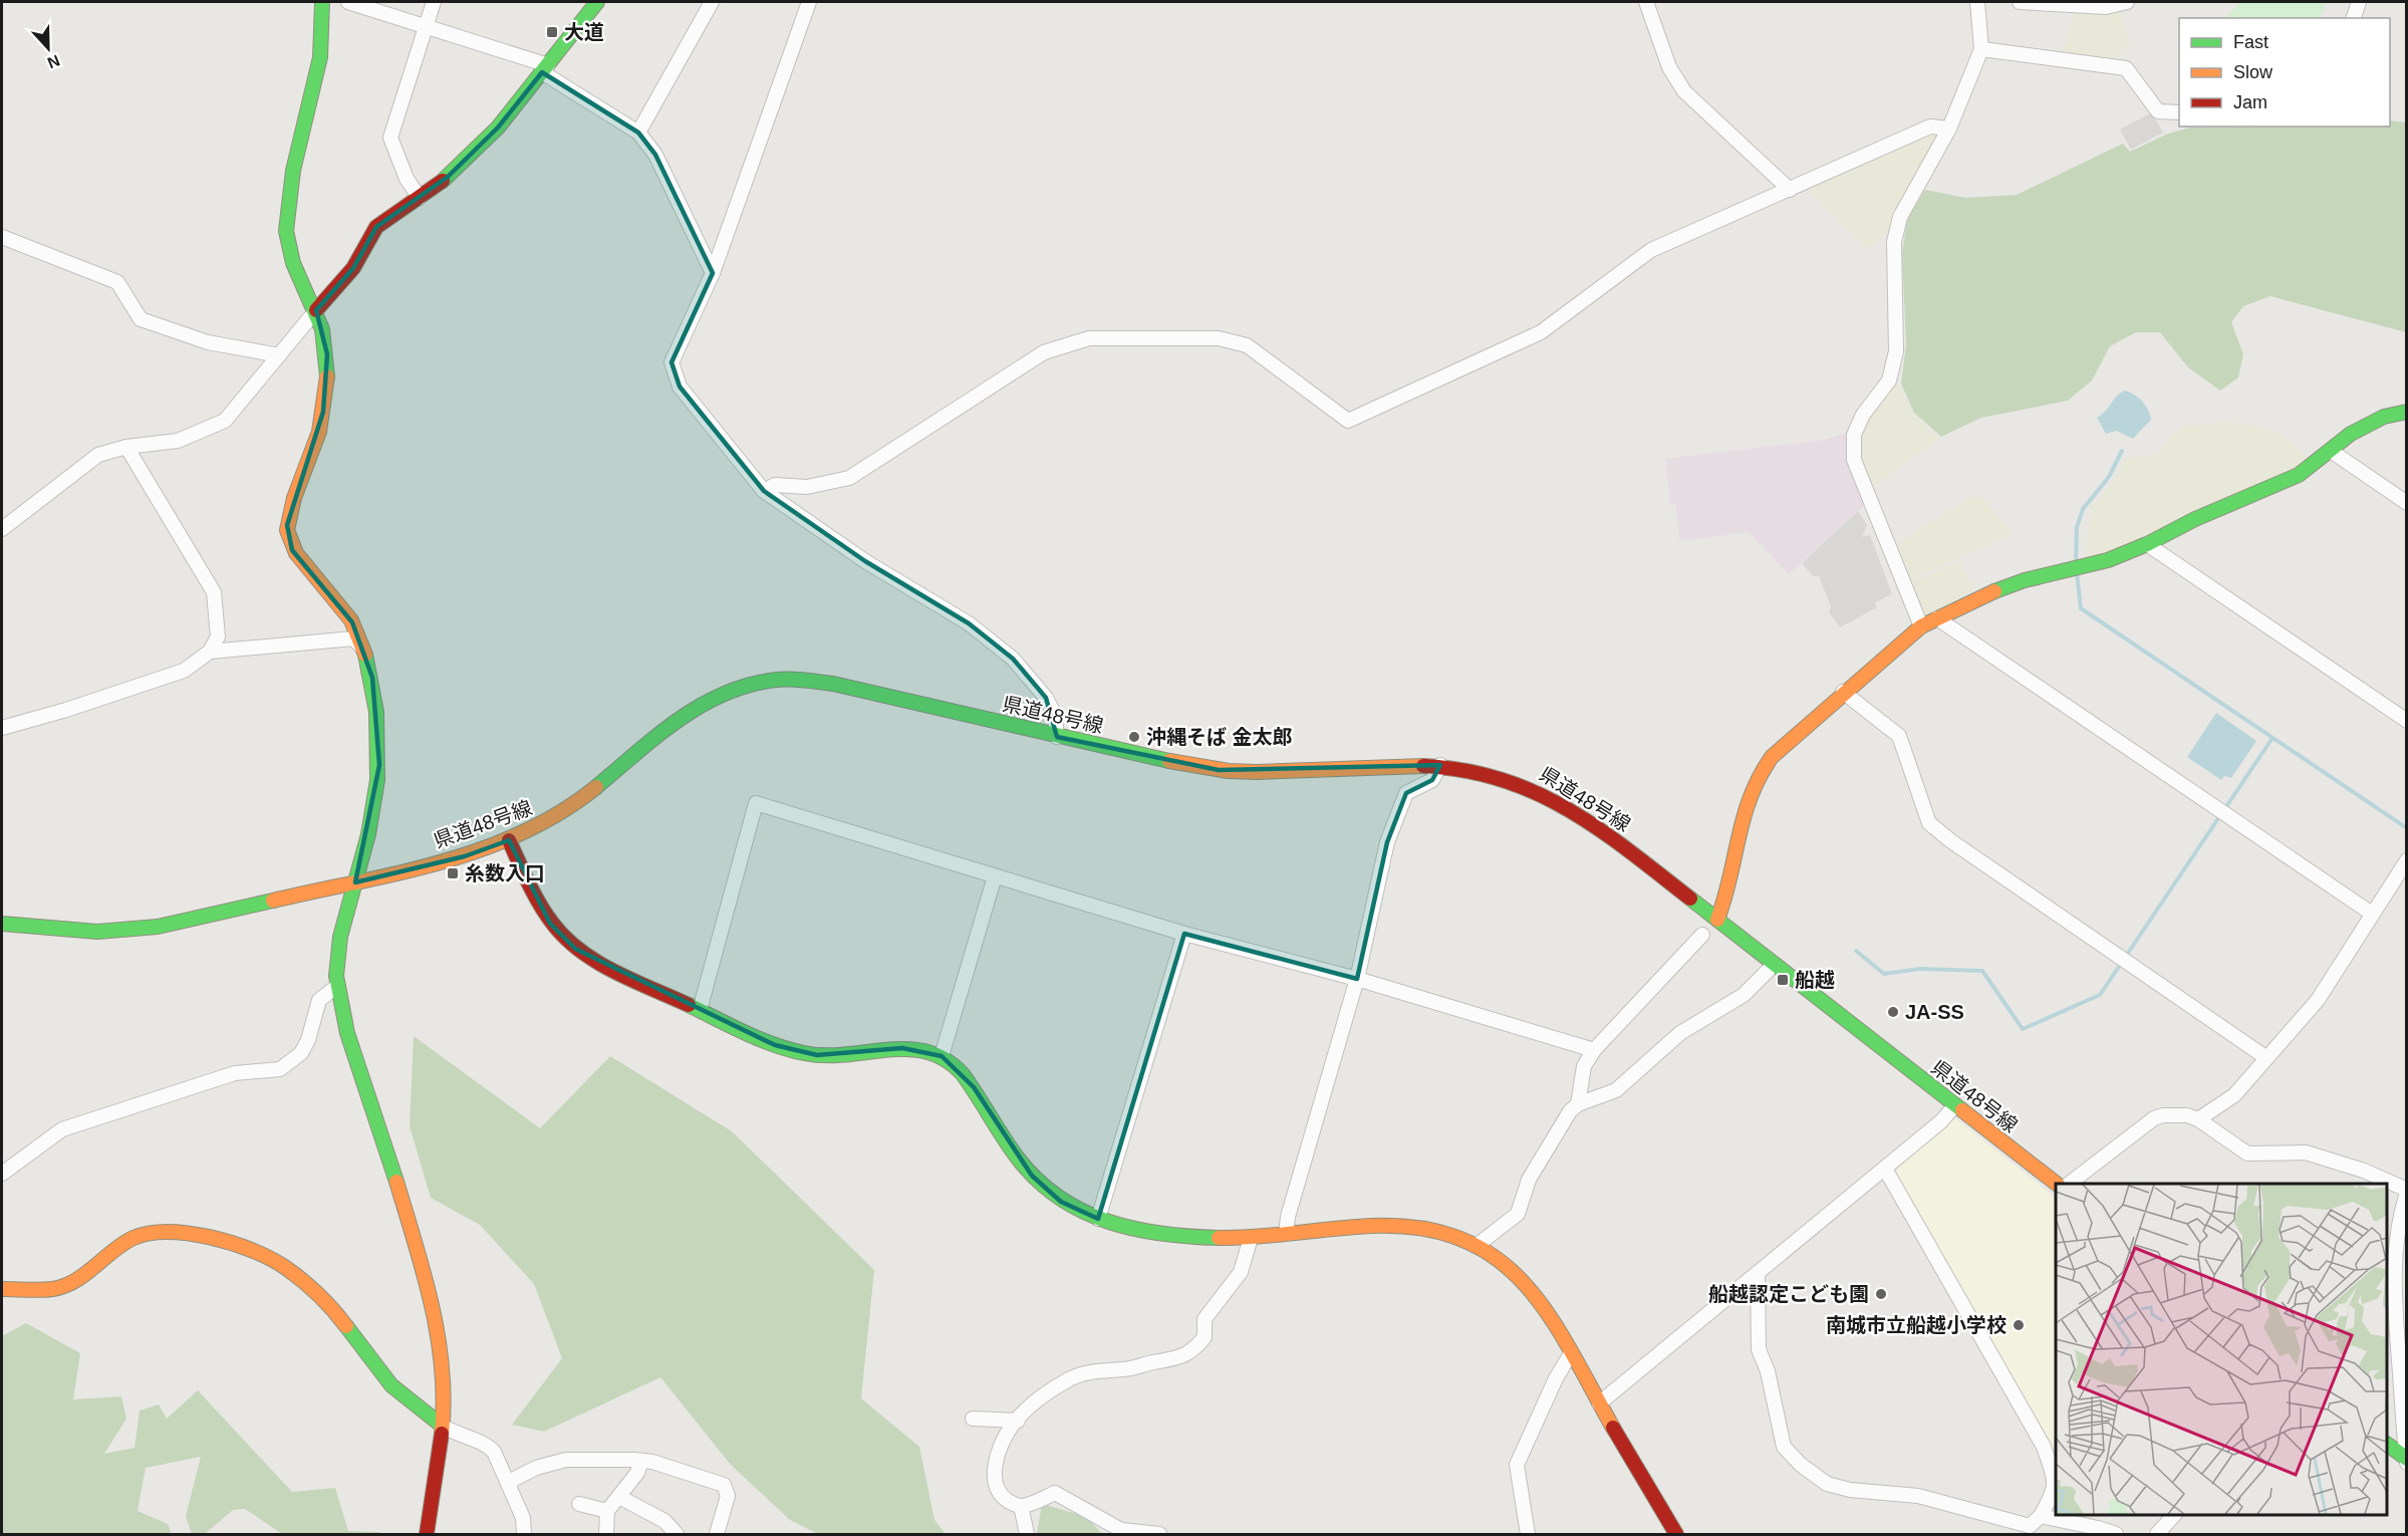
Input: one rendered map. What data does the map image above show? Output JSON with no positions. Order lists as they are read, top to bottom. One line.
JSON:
{"streets":{"street":["県道48号線"]},"places":{"transit":["大道","糸数入口","船越"],"other":["沖縄そば 金太郎","JA-SS","船越認定こども園","南城市立船越小学校"]},"legend":["Fast","Slow","Jam"],"north":"bottom"}
